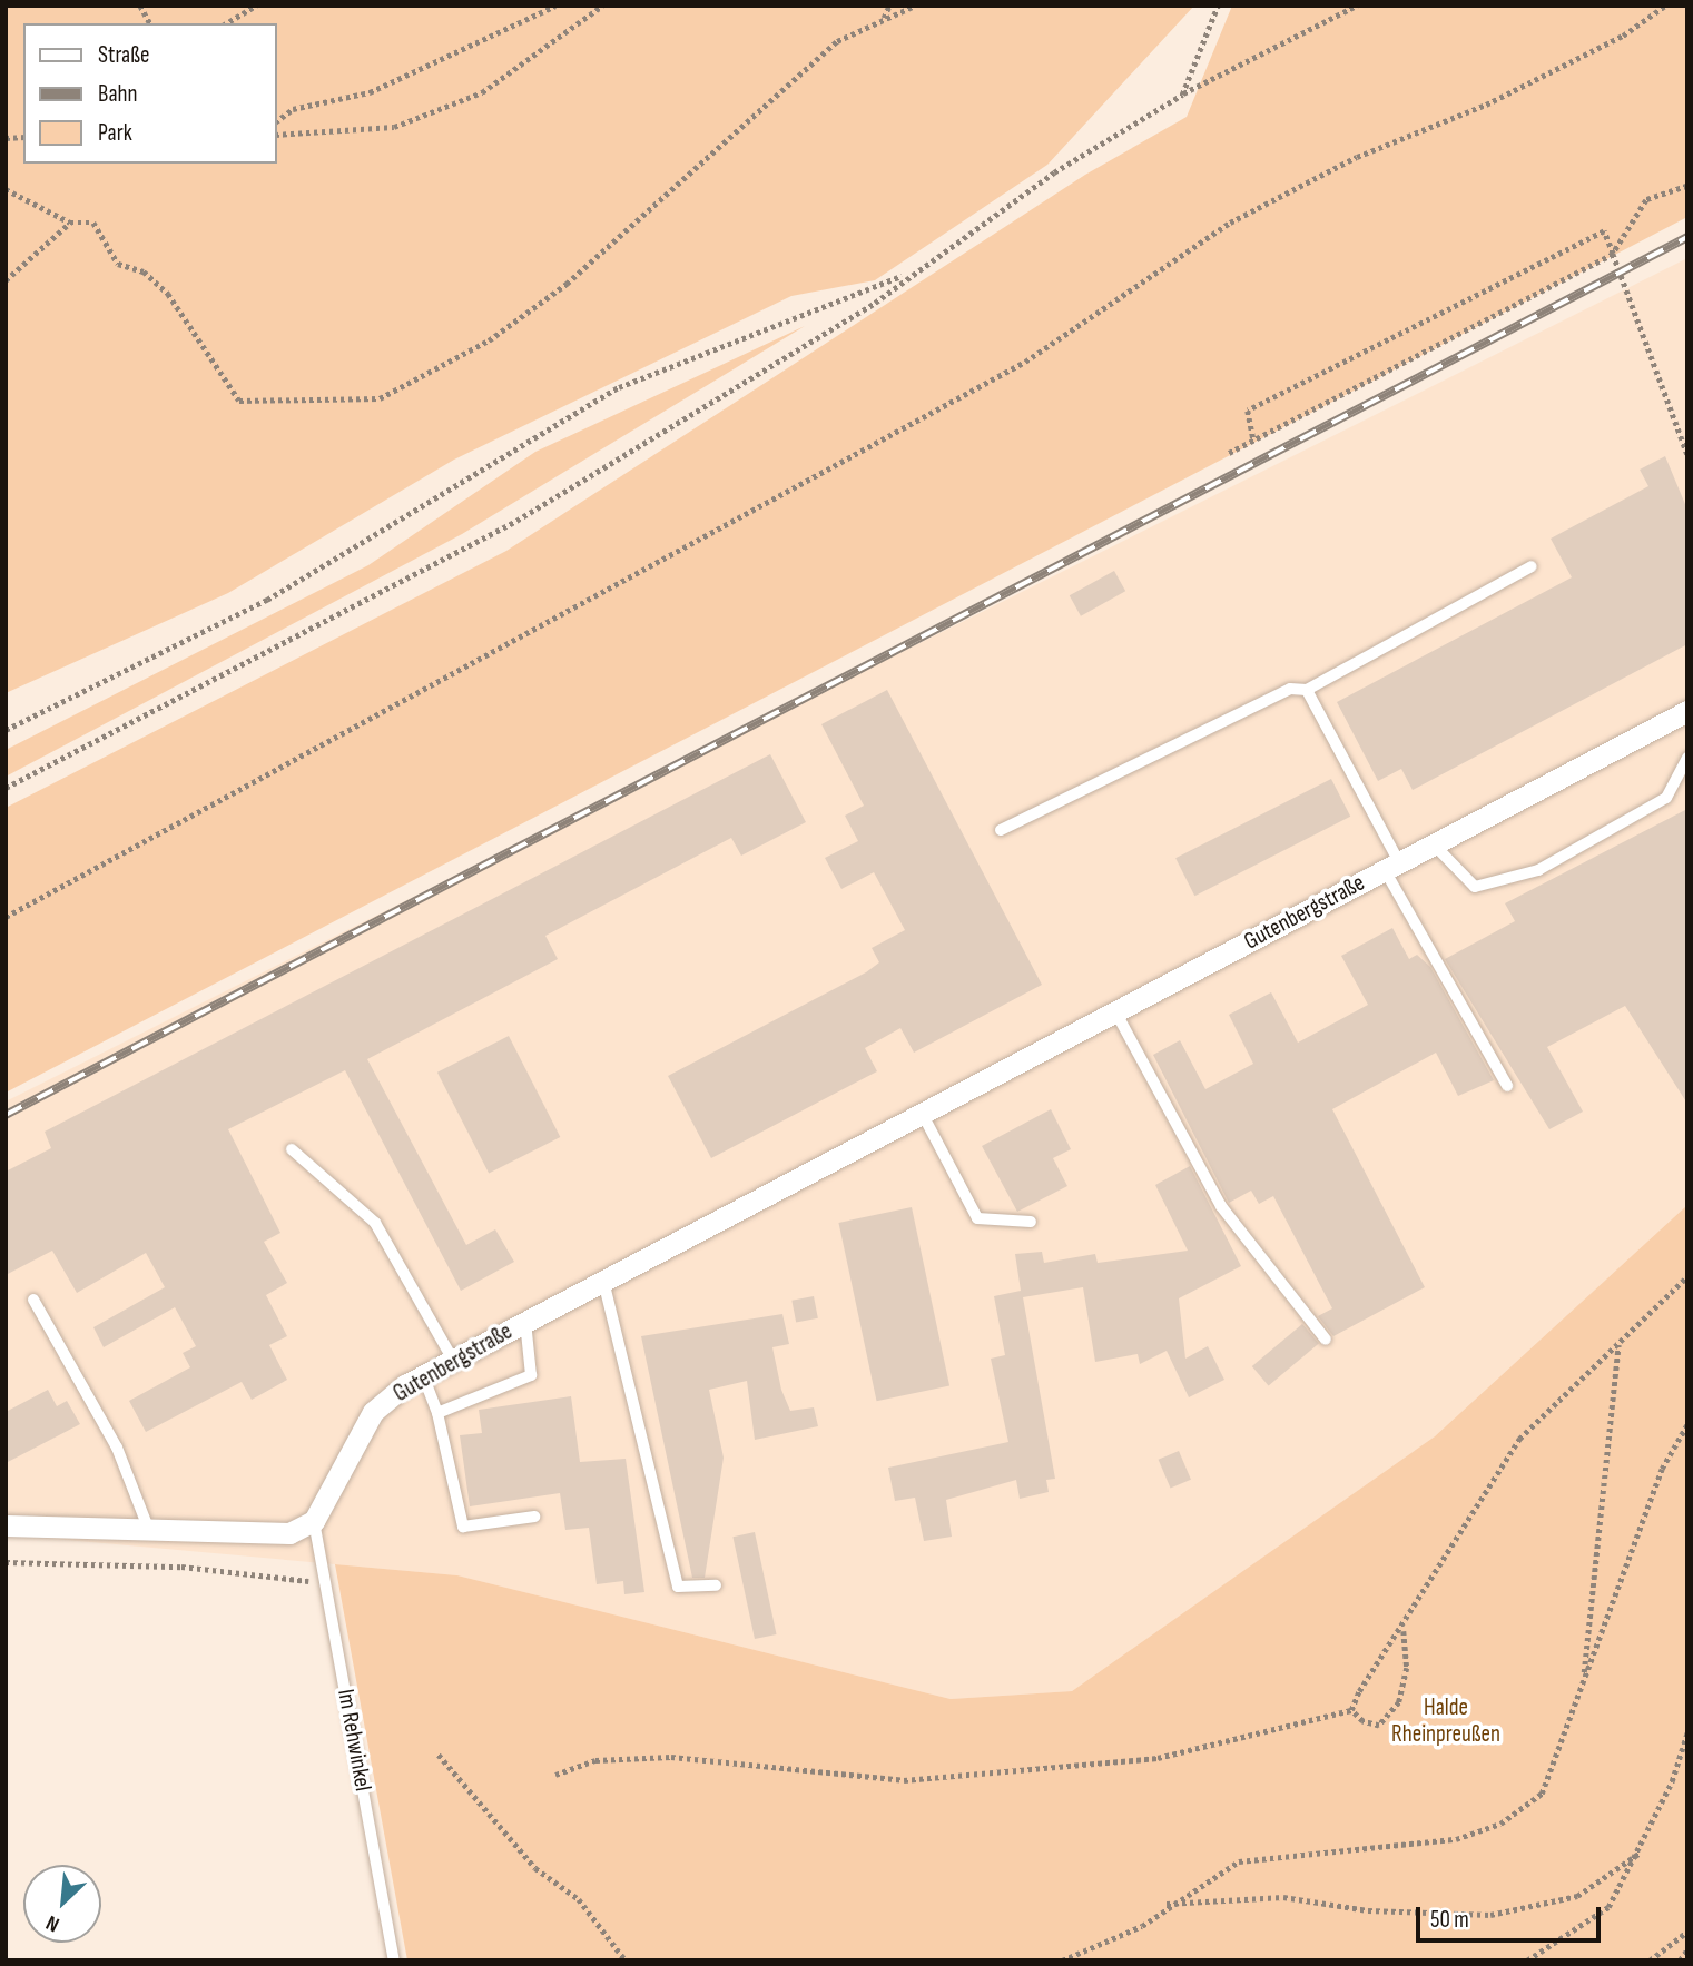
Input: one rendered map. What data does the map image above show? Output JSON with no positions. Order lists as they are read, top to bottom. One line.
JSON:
{"streets":{"street":["Gutenbergstraße"],"lane":["Im Rehwinkel"]},"crossings":[["Gutenbergstraße","Im Rehwinkel"]],"parks":["Halde Rheinpreußen"],"legend":["Straße","Bahn","Park"],"scale_bar":"50 m","north":"bottom left"}
